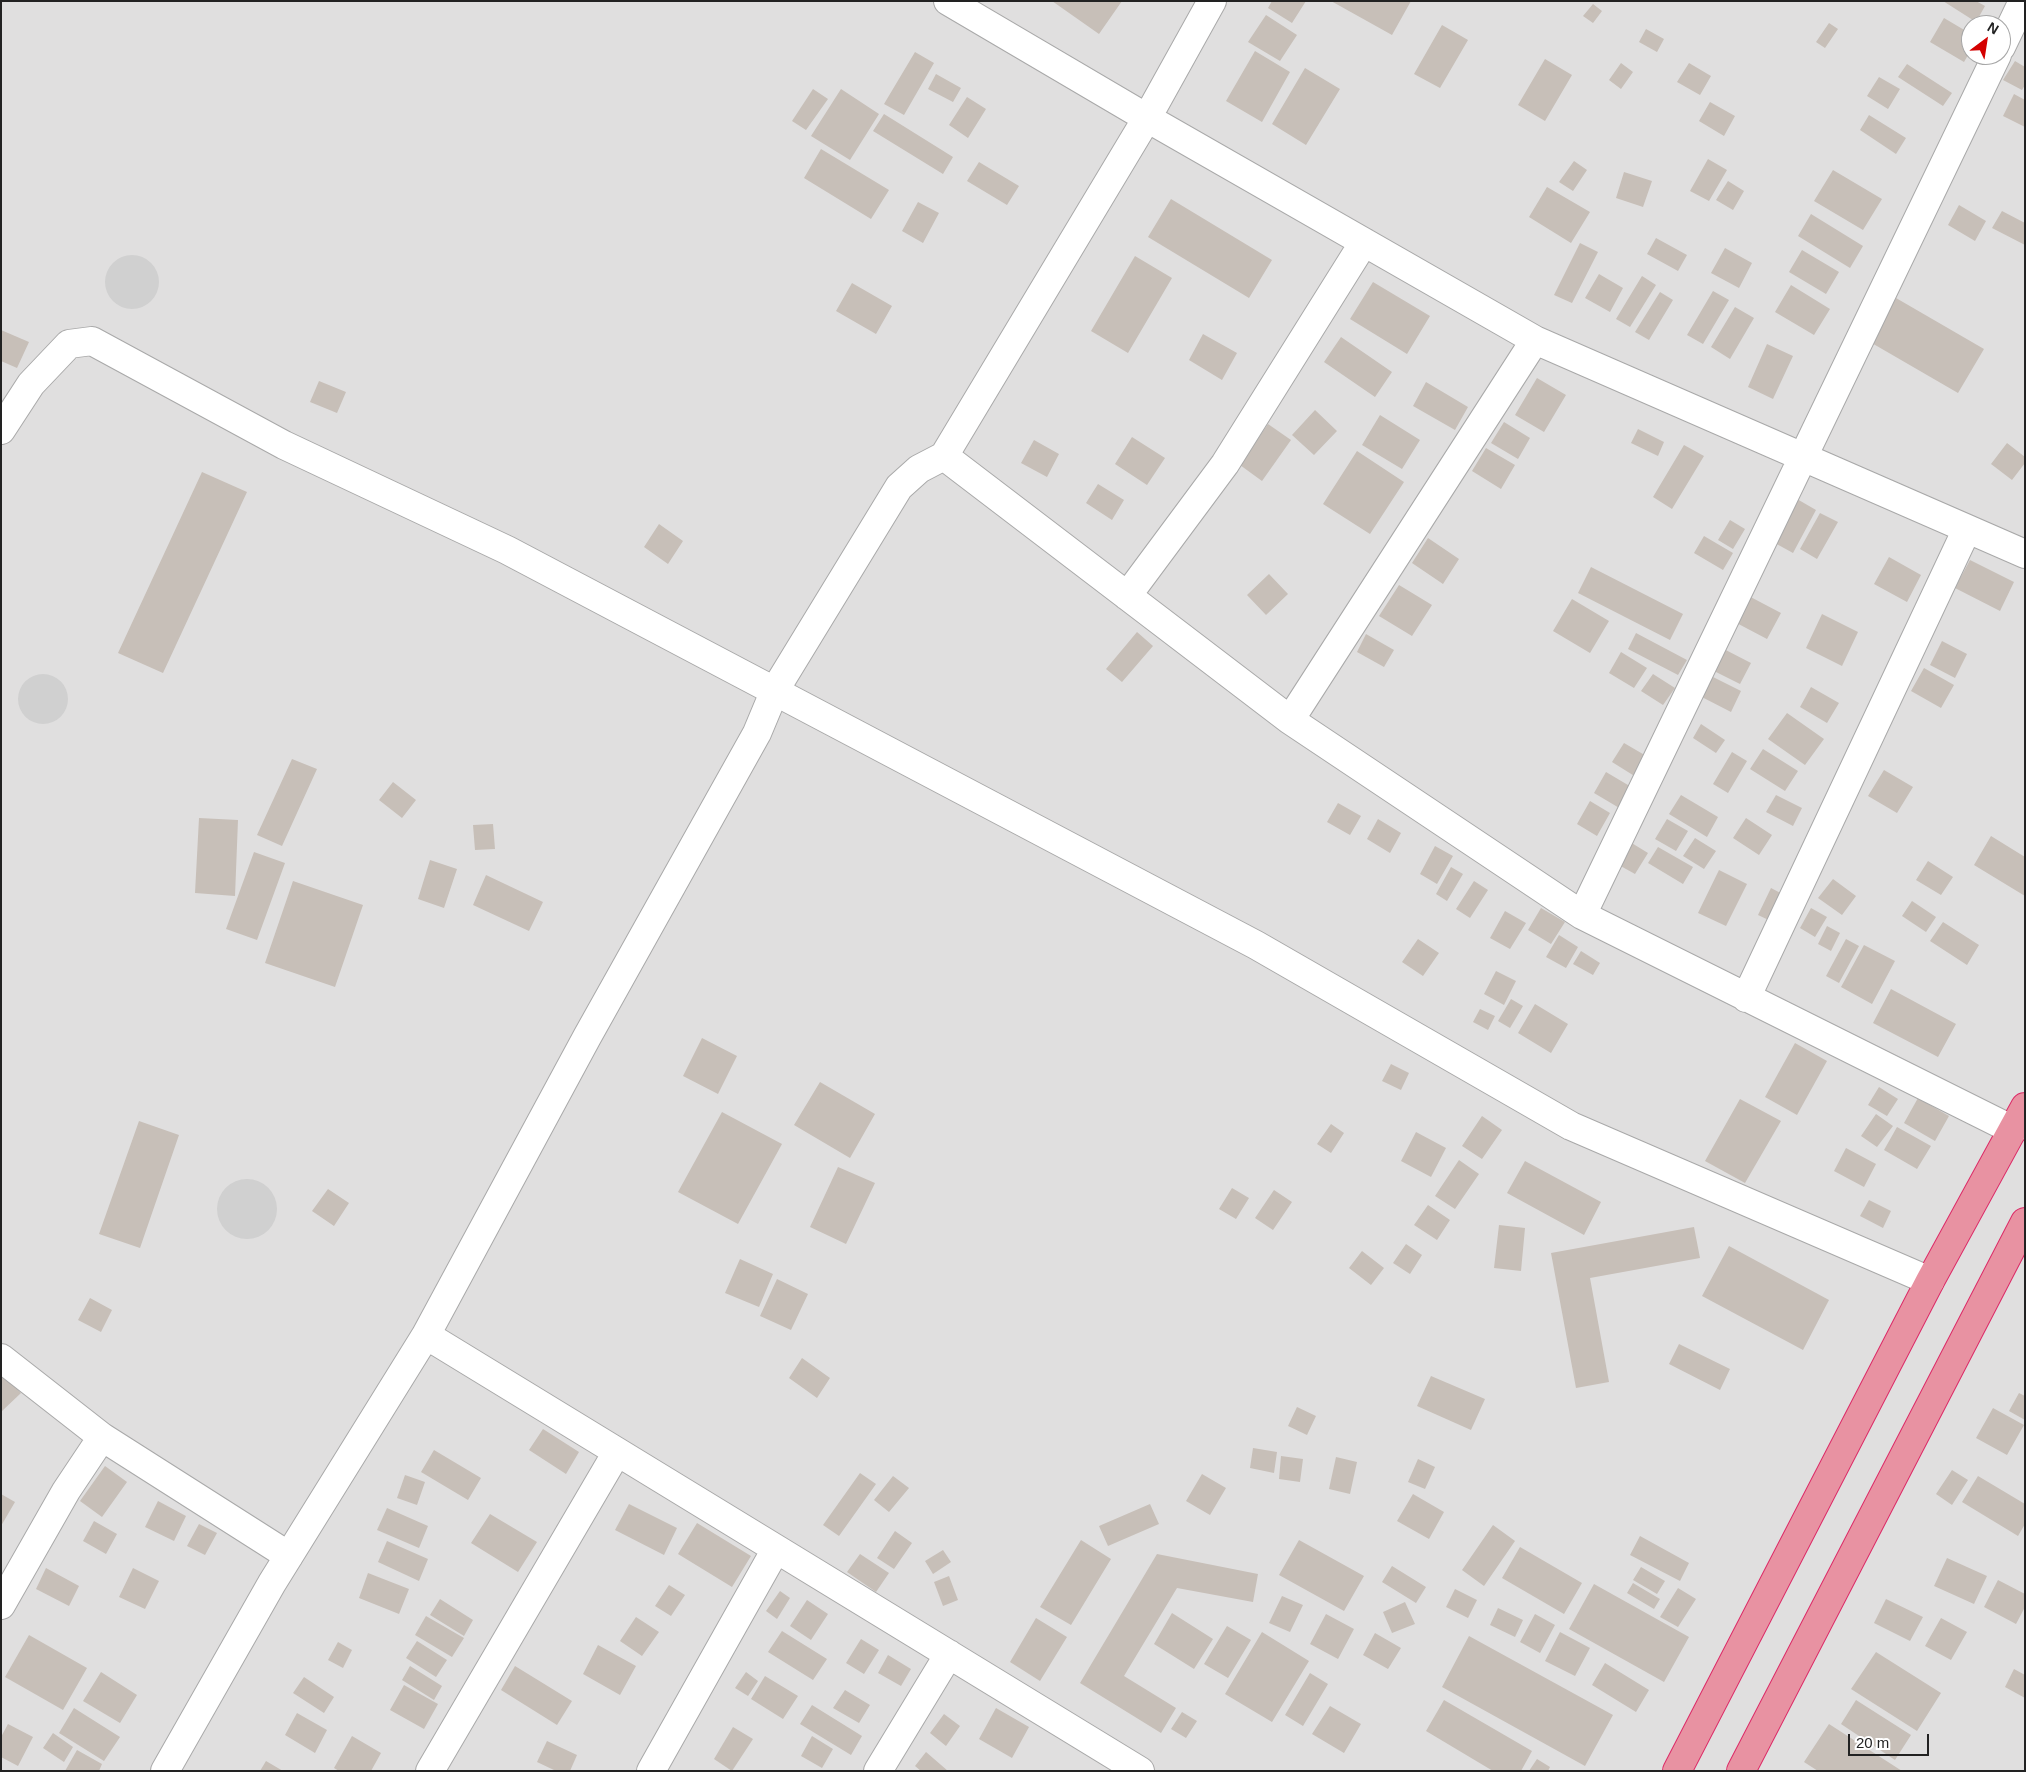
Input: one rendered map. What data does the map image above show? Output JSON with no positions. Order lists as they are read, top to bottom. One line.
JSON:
{"scale_bar":"20 m","north":"top right"}
